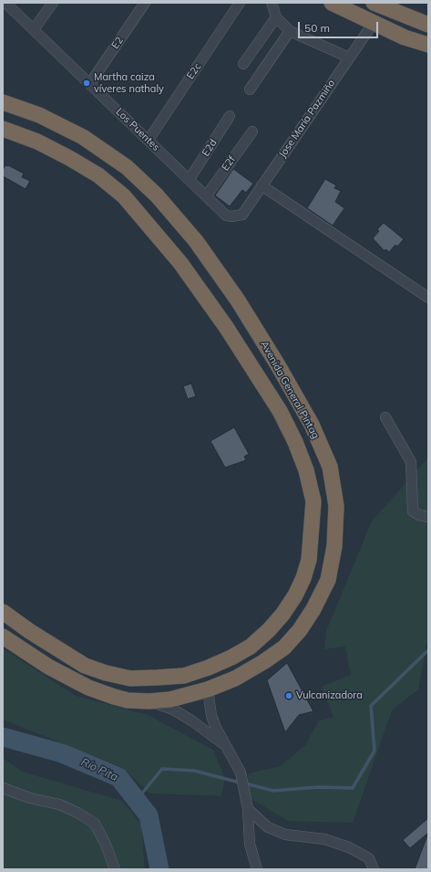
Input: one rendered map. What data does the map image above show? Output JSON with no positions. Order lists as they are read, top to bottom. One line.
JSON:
{"streets":{"highway":["Avenida General Pintag"],"street":["E2","E2c","Jose María Pazmiño","Los Puentes","E2d","E2f"]},"crossings":[["E2","Los Puentes"],["E2c","Los Puentes"],["Jose María Pazmiño","Los Puentes"],["Los Puentes","E2d"],["Los Puentes","E2f"]],"water":["Río Pita"],"places":["Martha caiza víveres nathaly","Vulcanizadora"],"scale_bar":"50 m"}
